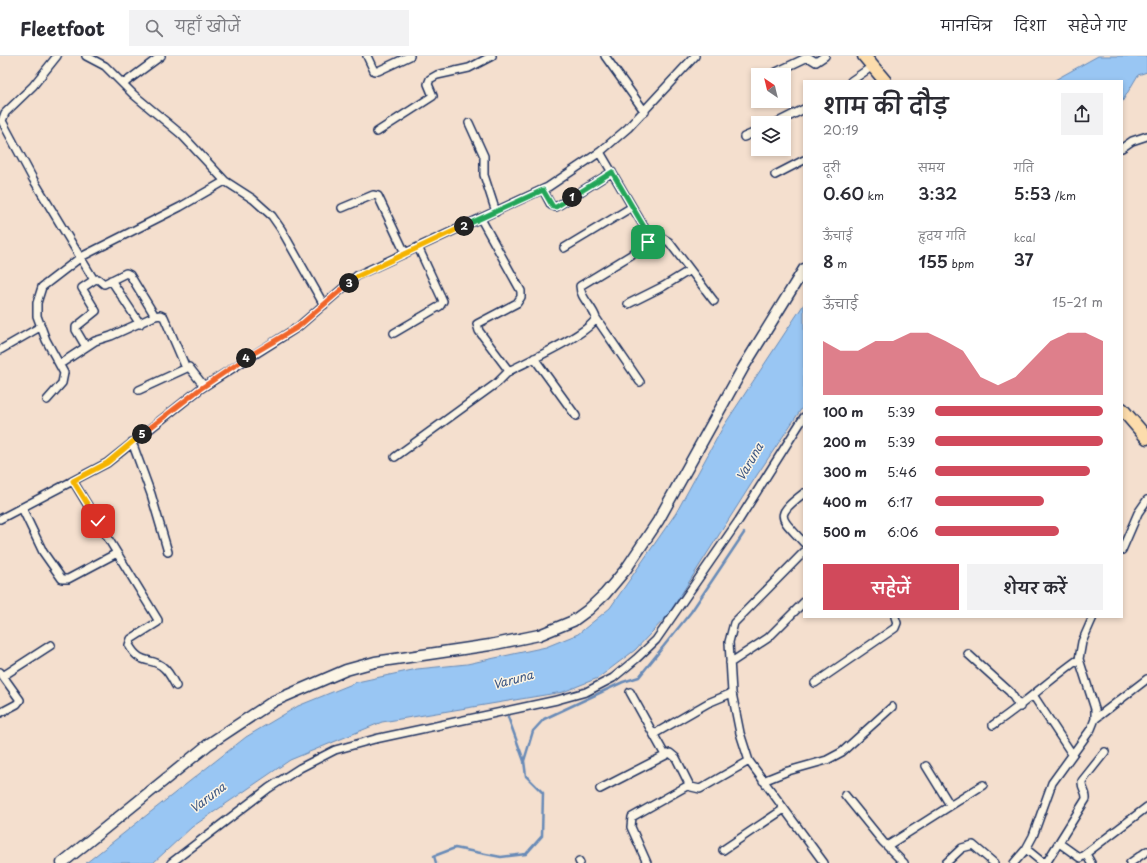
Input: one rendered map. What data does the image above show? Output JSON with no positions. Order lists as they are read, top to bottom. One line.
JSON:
{"water":["Varuna"],"north":"top left","page":{"header":"Fleetfoot","search":"यहाँ खोजें","nav":["मानचित्र","दिशा","सहेजे गए"],"heading":["शाम की दौड़","20:19"],"stats":[["दूरी","0.60 km"],["समय","3:32"],["गति","5:53 /km"],["ऊँचाई","8 m"],["हृदय गति","155 bpm"],["kcal","37"]],"pins":["1","2","3","4","5"],"chart":["ऊँचाई","15–21 m"],"list":[{"name":"100 m","note":"5:39"},{"name":"200 m","note":"5:39"},{"name":"300 m","note":"5:46"},{"name":"400 m","note":"6:17"},{"name":"500 m","note":"6:06"}],"buttons":["सहेजें","शेयर करें"]}}
